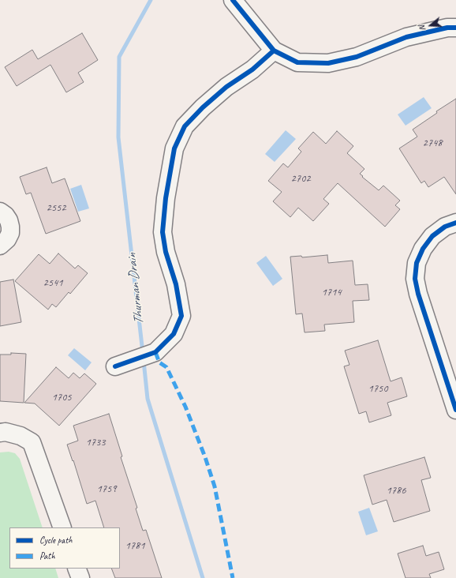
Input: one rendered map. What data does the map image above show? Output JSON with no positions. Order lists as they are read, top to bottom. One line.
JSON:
{"water":["Thurman Drain"],"house_numbers":["2748","2702","2552","2541","1714","1750","1705","1733","1759","1786","1781"],"legend":["Cycle path","Path"],"north":"left"}
